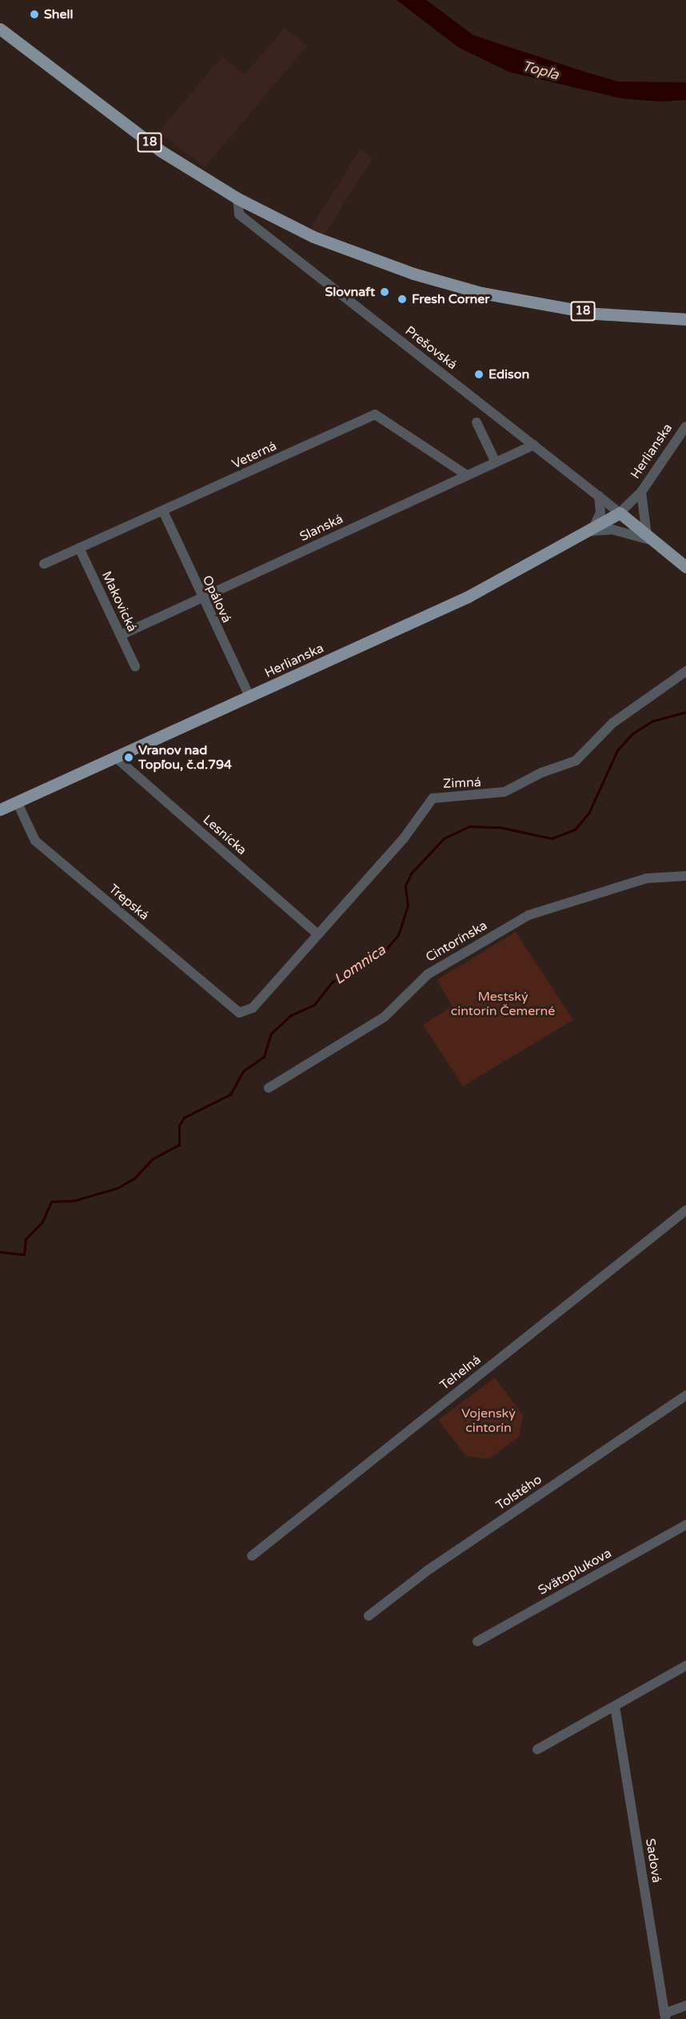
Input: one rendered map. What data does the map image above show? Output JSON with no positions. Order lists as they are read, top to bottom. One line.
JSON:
{"streets":{"main road":["18","Prešovská","Herlianska"],"street":["Veterná","Slanská","Opálová","Makovická","Zimná","Lesnícka","Trepská","Cintorínska","Tehelná","Tolstého","Svätoplukova","Sadová"]},"crossings":[["18","Prešovská"],["Prešovská","Herlianska"],["Prešovská","Slanská"],["Herlianska","Opálová"],["Herlianska","Lesnícka"],["Herlianska","Trepská"],["Veterná","Slanská"],["Veterná","Opálová"],["Veterná","Makovická"],["Slanská","Opálová"],["Slanská","Makovická"],["Zimná","Lesnícka"],["Zimná","Trepská"]],"water":["Topľa","Lomnica"],"parks":["Mestský cintorín Čemerné","Vojenský cintorín"],"places":["Shell","Slovnaft","Fresh Corner","Edison","Vranov nad Topľou, č.d.794"]}
